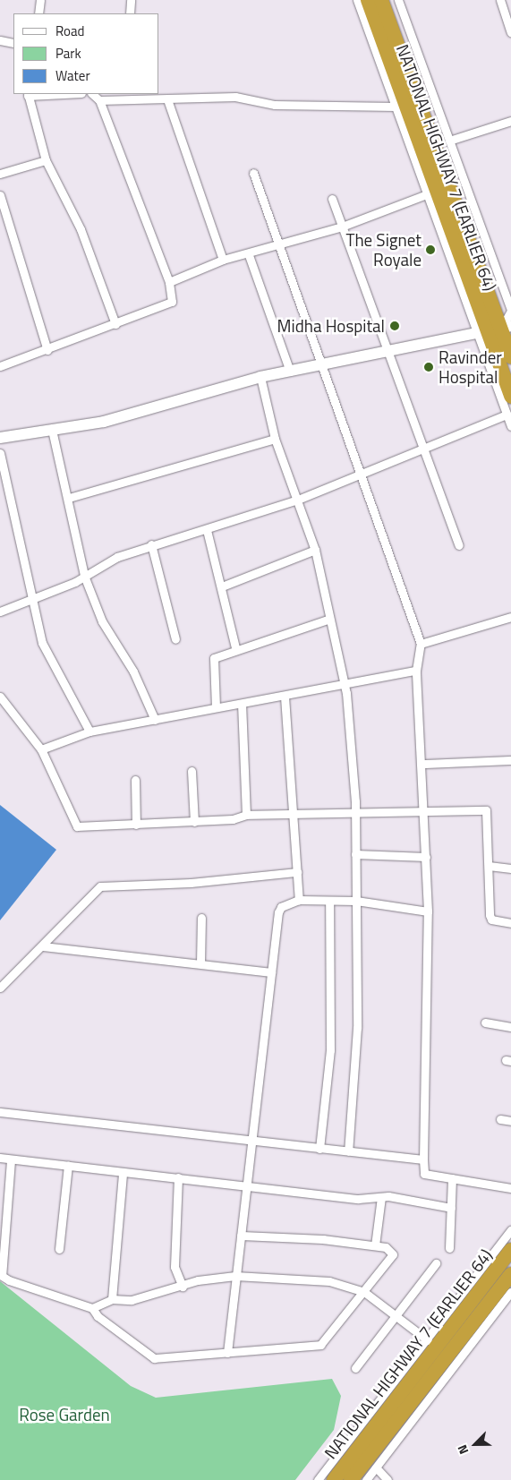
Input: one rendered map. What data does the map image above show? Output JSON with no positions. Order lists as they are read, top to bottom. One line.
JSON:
{"streets":{"highway":["NATIONAL HIGHWAY 7 (EARLIER 64)"]},"parks":["Rose Garden"],"places":["The Signet Royale","Midha Hospital","Ravinder Hospital"],"legend":["Road","Park","Water"],"north":"bottom left"}
